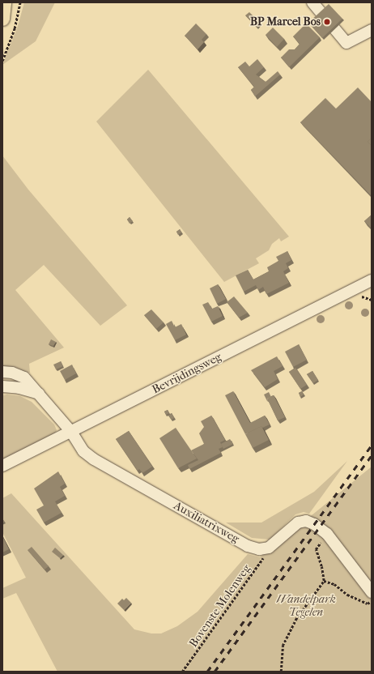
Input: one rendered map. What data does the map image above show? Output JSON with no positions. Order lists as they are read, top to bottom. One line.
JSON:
{"streets":{"street":["Bevrijdingsweg","Auxiliatrixweg"],"path":["Bovenste Molenweg"]},"crossings":[["Bevrijdingsweg","Auxiliatrixweg"],["Auxiliatrixweg","Bovenste Molenweg"]],"parks":["Wandelpark Tegelen"],"places":["BP Marcel Bos"]}
